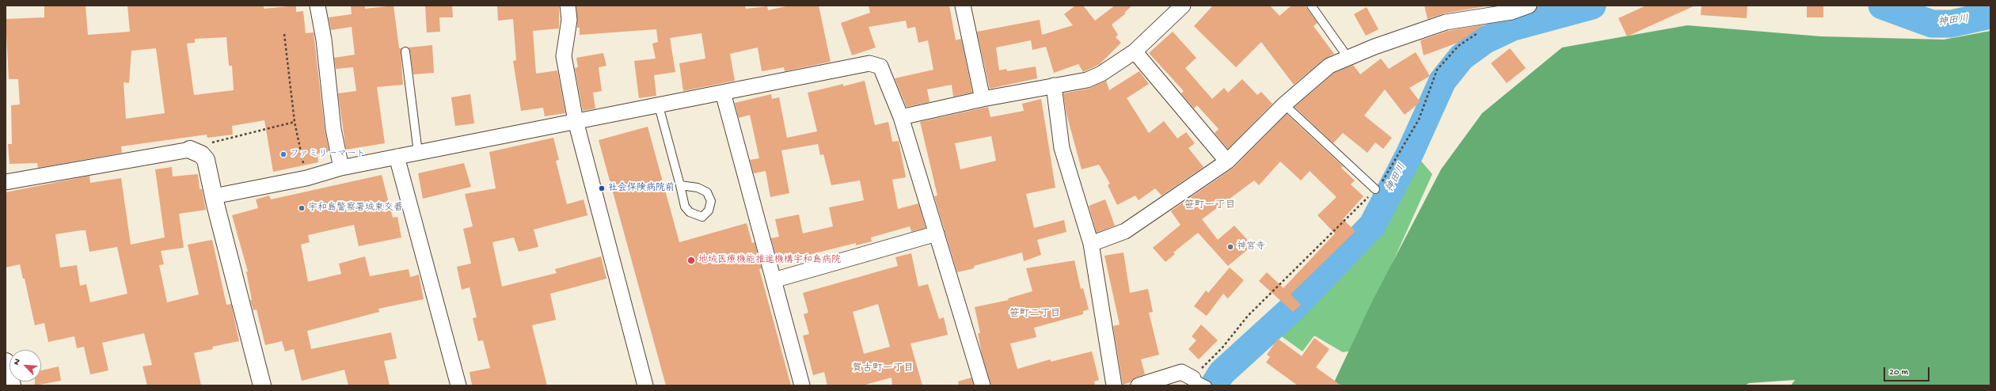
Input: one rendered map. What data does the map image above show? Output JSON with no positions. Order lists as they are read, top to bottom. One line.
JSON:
{"districts":["笹町一丁目","笹町二丁目","賀古町一丁目"],"water":["神田川"],"places":["ファミリーマート","社会保険病院前","宇和島警察署城東交番","神宮寺","地域医療機能推進機構宇和島病院"],"scale_bar":"20 m","north":"top left"}
